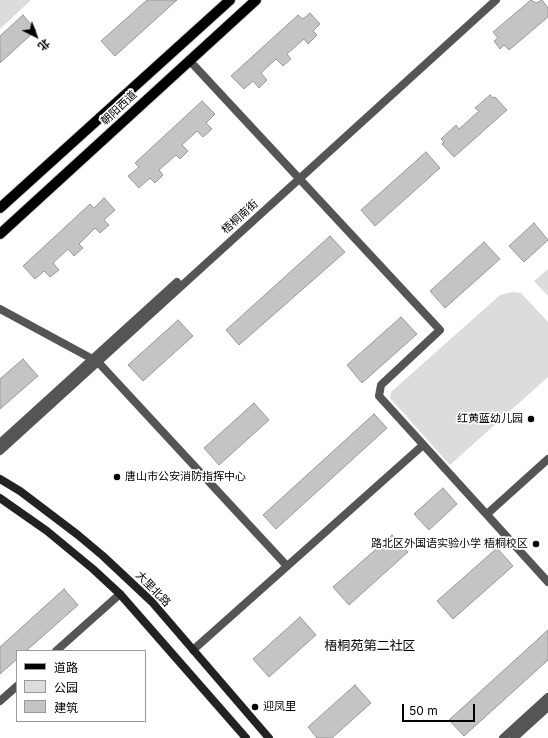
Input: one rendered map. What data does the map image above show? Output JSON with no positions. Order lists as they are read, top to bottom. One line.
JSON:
{"streets":{"main road":["朝阳西道","大里北路"],"street":["梧桐南街"]},"districts":["梧桐苑第二社区"],"places":["红黄蓝幼儿园","唐山市公安消防指挥中心","路北区外国语实验小学 梧桐校区","迎凤里"],"legend":["道路","公园","建筑"],"scale_bar":"50 m","north":"bottom right"}
